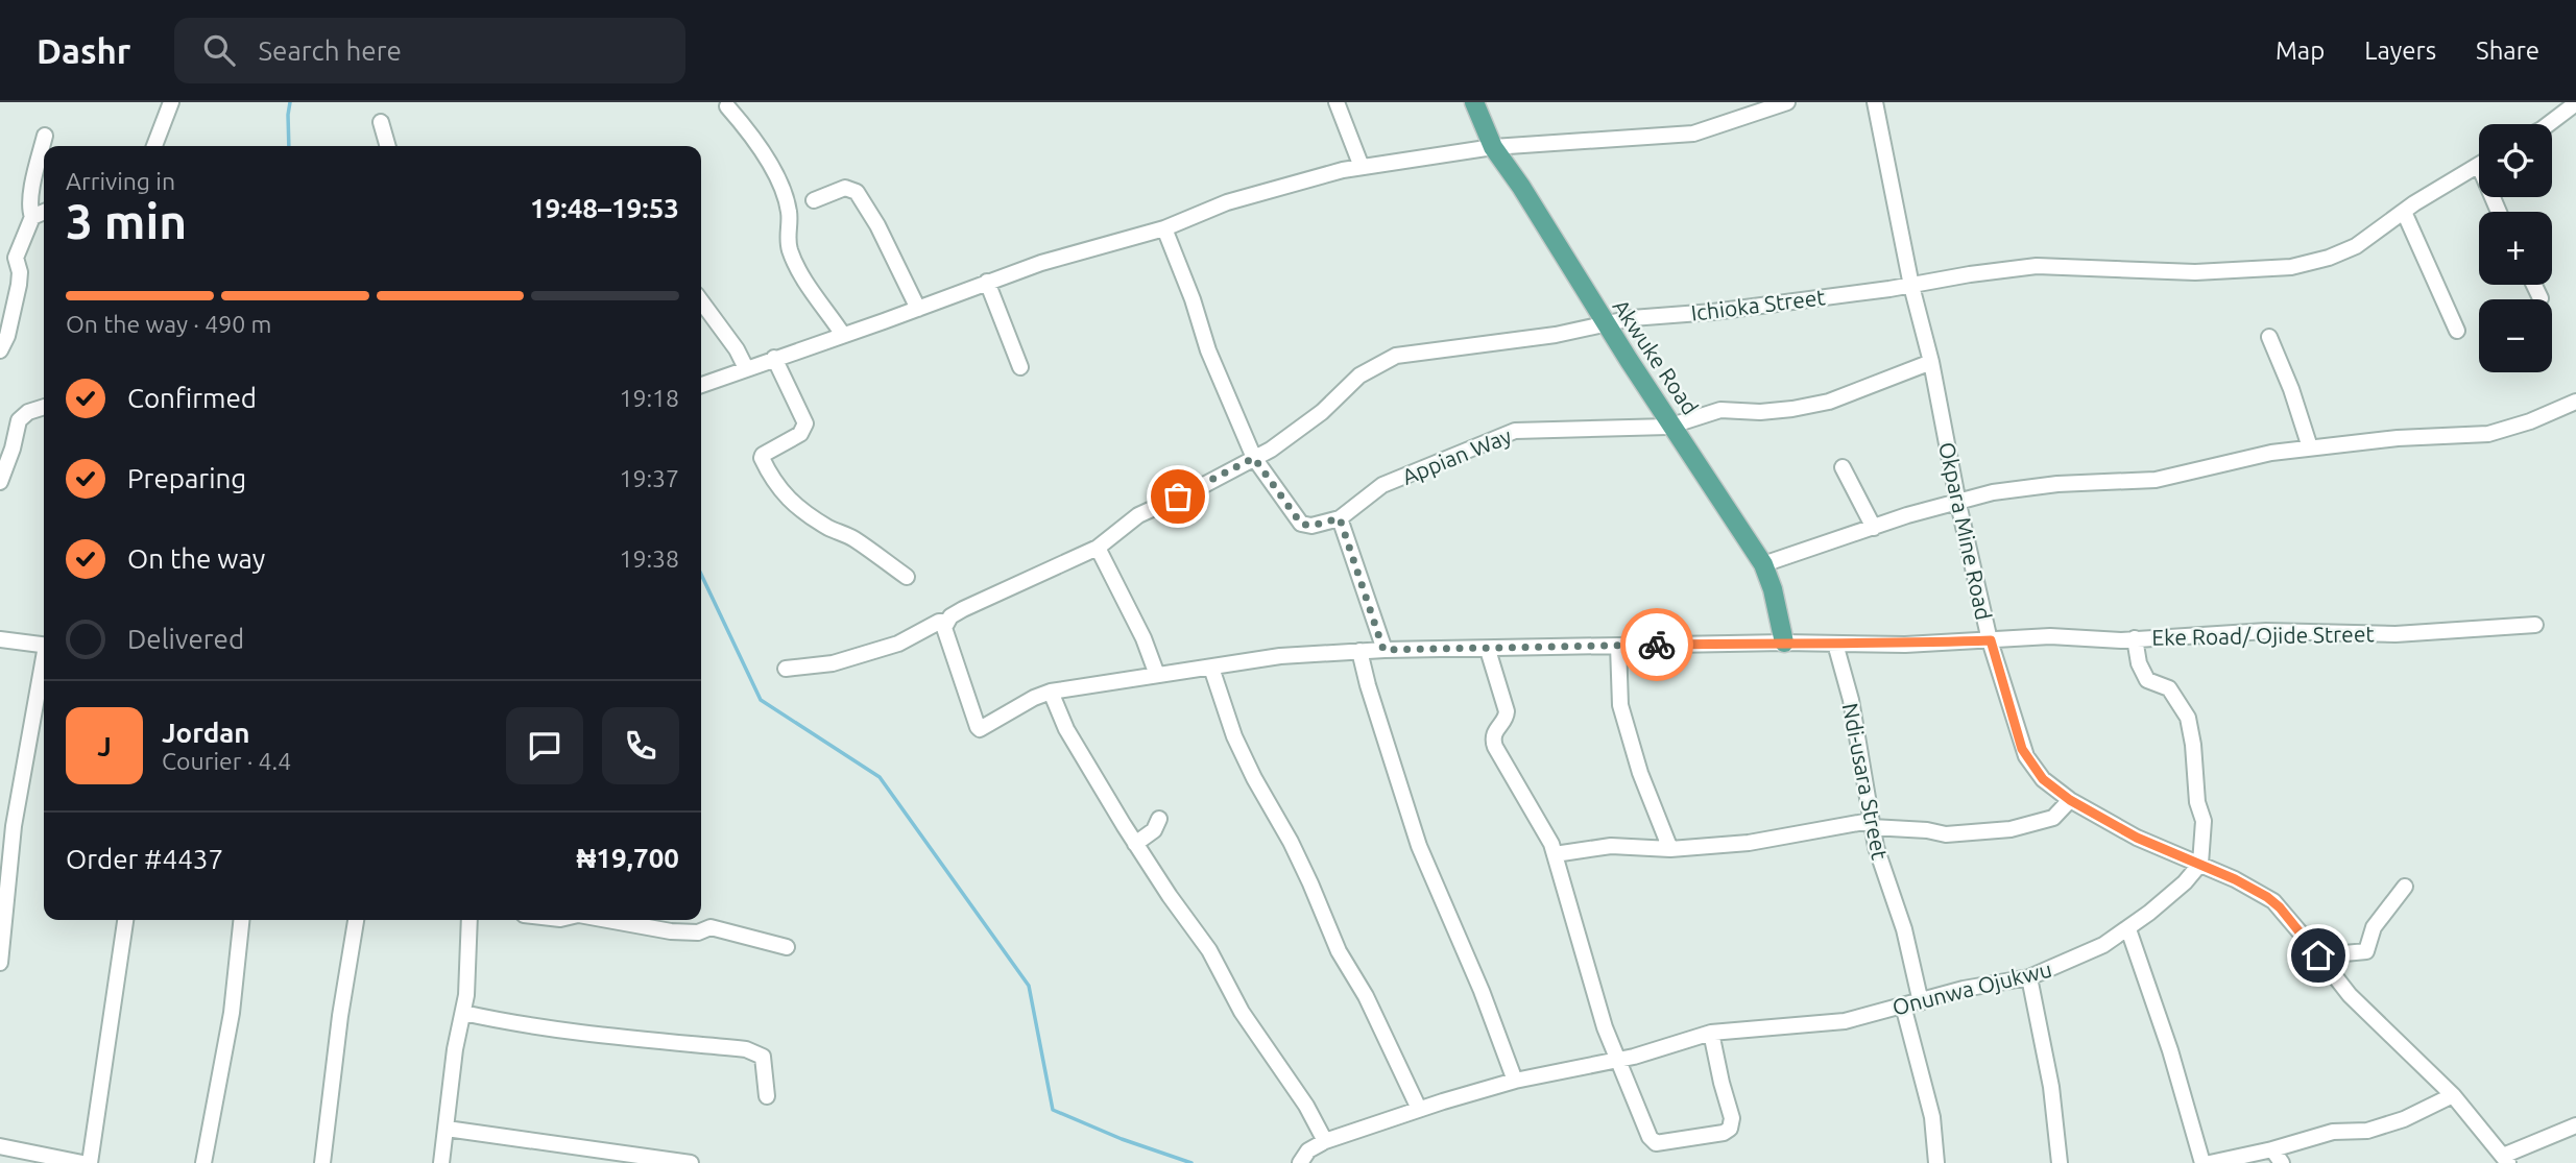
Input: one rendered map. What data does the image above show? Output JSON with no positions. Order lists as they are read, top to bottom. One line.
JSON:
{"streets":{"main road":["Akwuke Road"],"street":["Ichioka Street","Appian Way","Okpara Mine Road","Eke Road/ Ojide Street","Ndi-usara Street","Onunwa Ojukwu"]},"crossings":[["Ichioka Street","Akwuke Road"],["Ichioka Street","Okpara Mine Road"],["Ichioka Street","Eke Road/ Ojide Street"],["Akwuke Road","Appian Way"],["Akwuke Road","Eke Road/ Ojide Street"],["Appian Way","Okpara Mine Road"],["Okpara Mine Road","Eke Road/ Ojide Street"],["Okpara Mine Road","Onunwa Ojukwu"],["Eke Road/ Ojide Street","Ndi-usara Street"],["Ndi-usara Street","Onunwa Ojukwu"]],"page":{"header":"Dashr","search":"Search here","nav":["Map","Layers","Share"],"map_buttons":["+","−"],"heading":["3 min","Arriving in","19:48–19:53"],"panel":["Jordan","Courier · 4.4","Order #4437","₦19,700"],"bar":"On the way · 490 m","list":[["Confirmed","19:18"],["Preparing","19:37"],["On the way","19:38"],"Delivered"],"round":"J"}}
